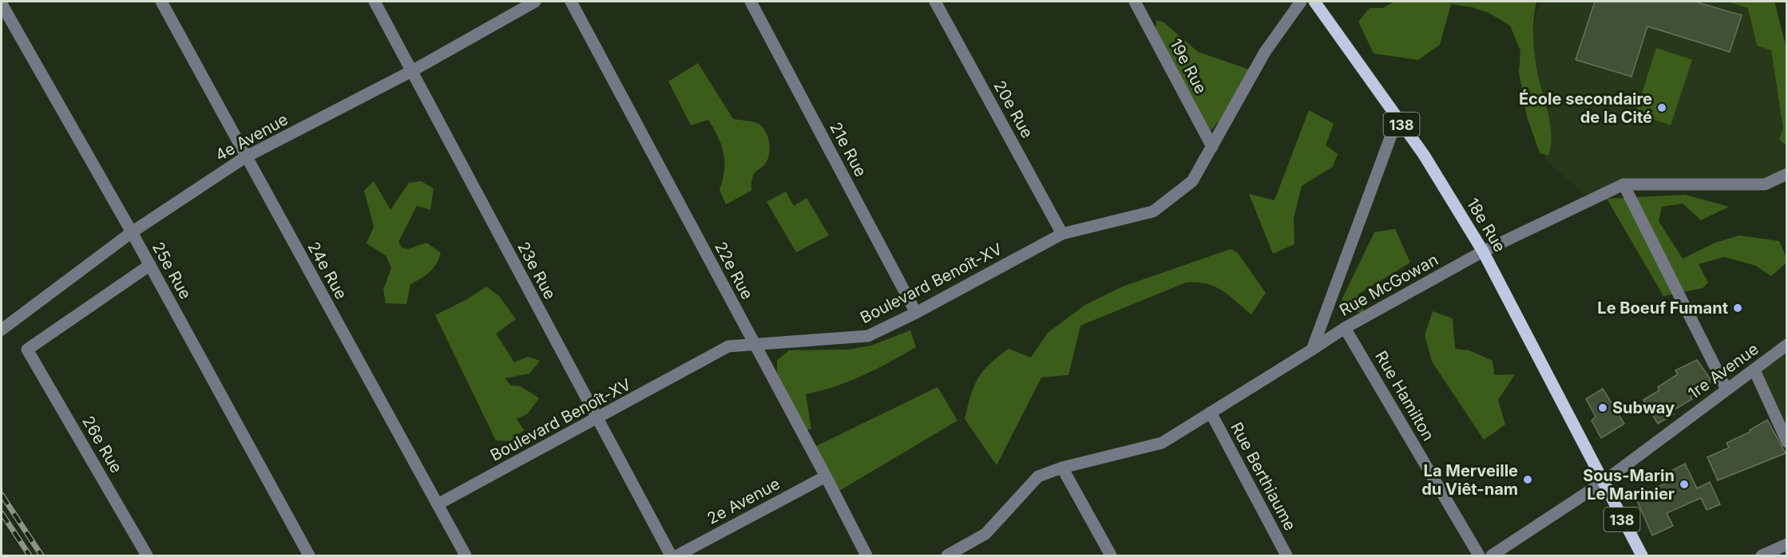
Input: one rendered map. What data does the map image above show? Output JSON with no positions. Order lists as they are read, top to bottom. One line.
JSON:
{"streets":{"main road":["138","18e Rue"],"street":["19e Rue","20e Rue","4e Avenue","21e Rue","25e Rue","24e Rue","23e Rue","22e Rue","Boulevard Benoît-XV","Rue McGowan","1re Avenue","Rue Hamilton","26e Rue","Rue Berthiaume","2e Avenue"]},"crossings":[["19e Rue","Boulevard Benoît-XV"],["20e Rue","Boulevard Benoît-XV"],["138","18e Rue"],["138","1re Avenue"],["4e Avenue","25e Rue"],["4e Avenue","24e Rue"],["4e Avenue","23e Rue"],["21e Rue","Boulevard Benoît-XV"],["18e Rue","Rue McGowan"],["18e Rue","1re Avenue"],["25e Rue","26e Rue"],["24e Rue","Boulevard Benoît-XV"],["23e Rue","Boulevard Benoît-XV"],["22e Rue","Boulevard Benoît-XV"],["22e Rue","2e Avenue"],["Rue McGowan","Rue Hamilton"],["Rue McGowan","Rue Berthiaume"]],"places":["École secondaire de la Cité","Le Boeuf Fumant","Subway","La Merveille du Viêt-nam","Sous-Marin Le Marinier"]}
